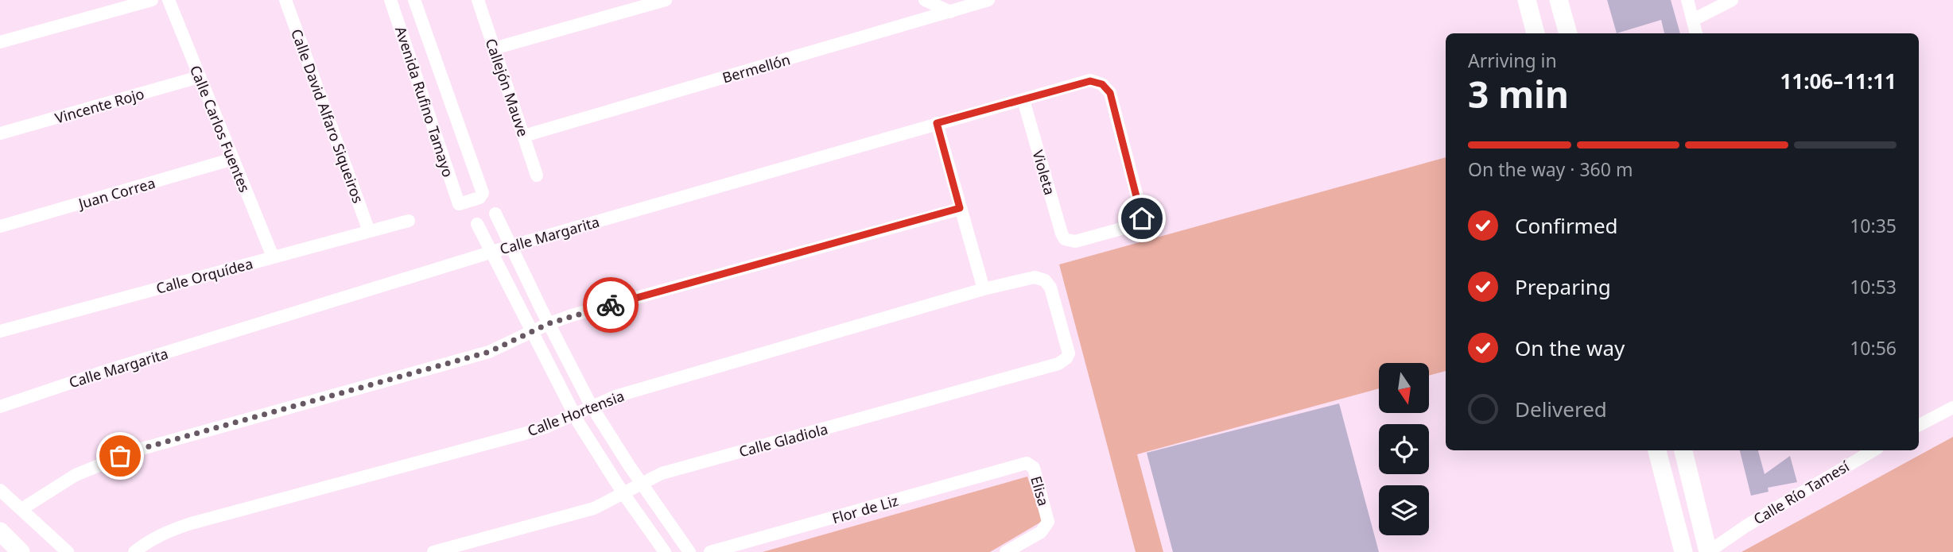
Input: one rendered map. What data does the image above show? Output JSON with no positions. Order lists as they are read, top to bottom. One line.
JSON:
{"streets":{"street":["Bermellón","Callejón Mauve","Avenida Rufino Tamayo","Vincente Rojo","Calle David Alfaro Siqueiros","Calle Carlos Fuentes","Violeta","Juan Correa","Calle Margarita","Calle Orquídea","Calle Hortensia","Calle Gladiola","Elisa","Calle Río Tamesí","Flor de Liz"]},"crossings":[["Bermellón","Callejón Mauve"],["Vincente Rojo","Calle Carlos Fuentes"],["Calle David Alfaro Siqueiros","Calle Orquídea"],["Calle Carlos Fuentes","Juan Correa"],["Calle Carlos Fuentes","Calle Orquídea"],["Violeta","Calle Margarita"],["Calle Hortensia","Calle Gladiola"],["Elisa","Flor de Liz"]],"north":"bottom","page":{"heading":["3 min","Arriving in","11:06–11:11"],"bar":"On the way · 360 m","list":[["Confirmed","10:35"],["Preparing","10:53"],["On the way","10:56"],"Delivered"]}}
